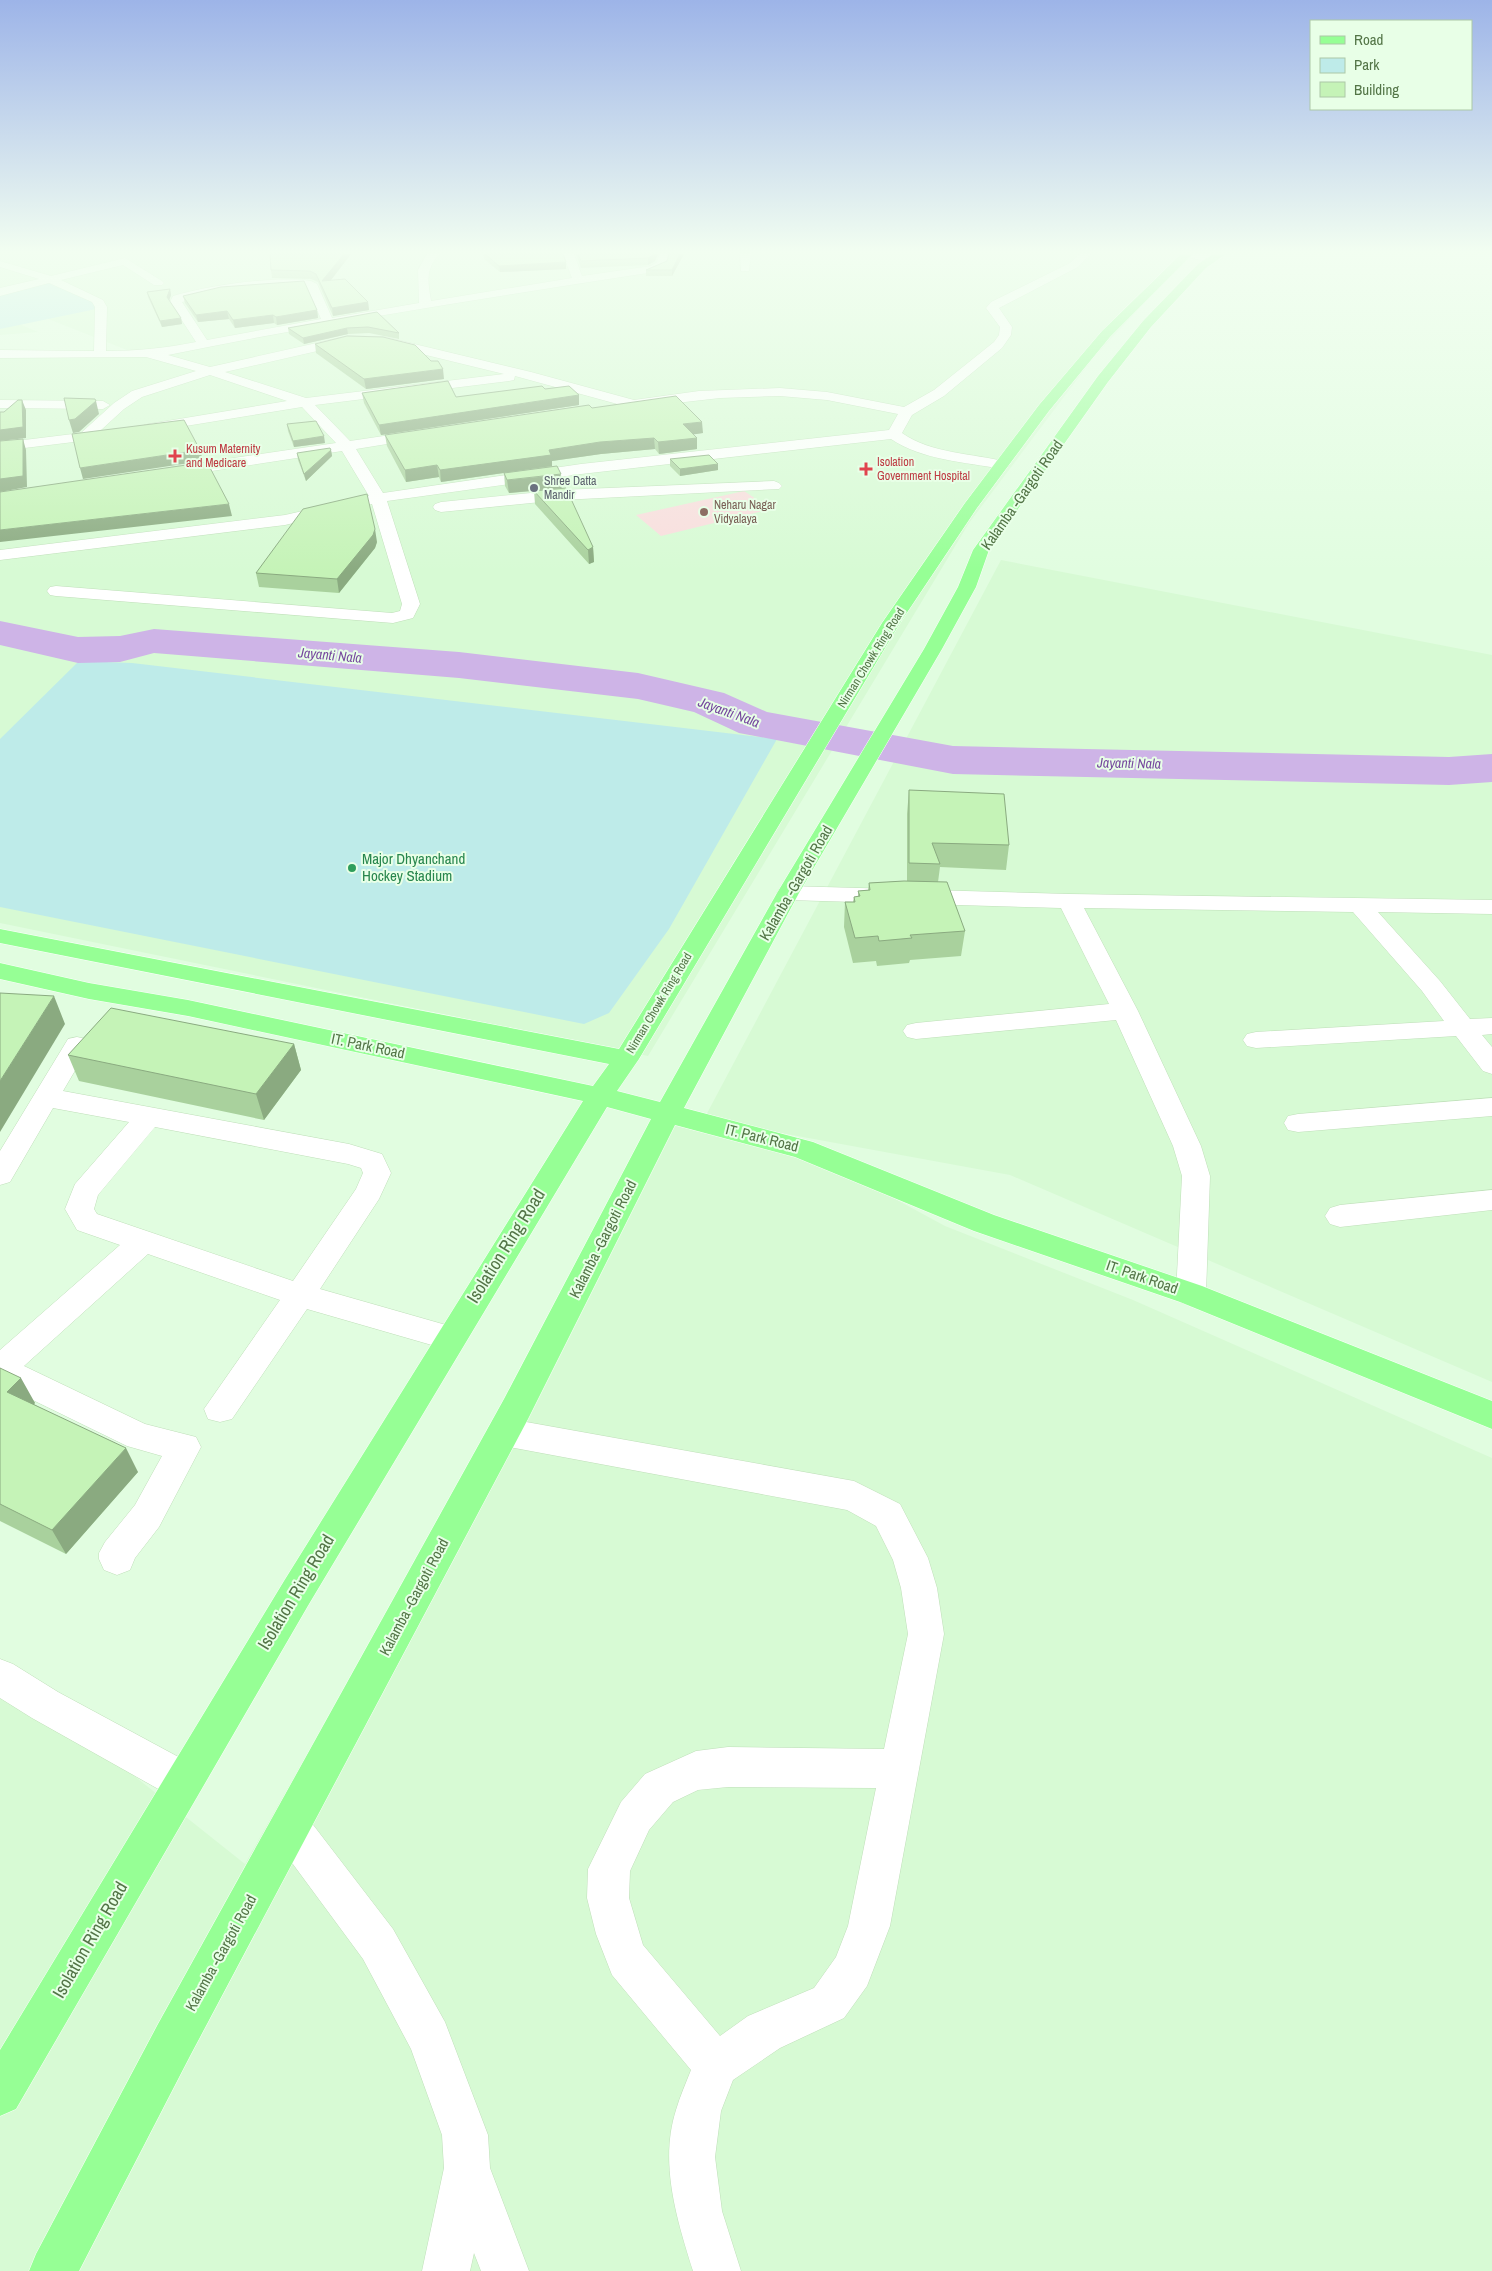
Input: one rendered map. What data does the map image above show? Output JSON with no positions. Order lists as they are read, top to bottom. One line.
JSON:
{"streets":{"main road":["Kalamba -Gargoti Road","Nirman Chowk Ring Road","IT. Park Road","Isolation Ring Road"]},"crossings":[["Kalamba -Gargoti Road","IT. Park Road"],["Nirman Chowk Ring Road","IT. Park Road"],["Nirman Chowk Ring Road","Isolation Ring Road"],["IT. Park Road","Isolation Ring Road"]],"water":["Jayanti Nala"],"places":{"health":["Kusum Maternity and Medicare","Isolation Government Hospital"],"other":["Shree Datta Mandir","Neharu Nagar Vidyalaya","Major Dhyanchand Hockey Stadium"]},"legend":["Road","Park","Building"]}
